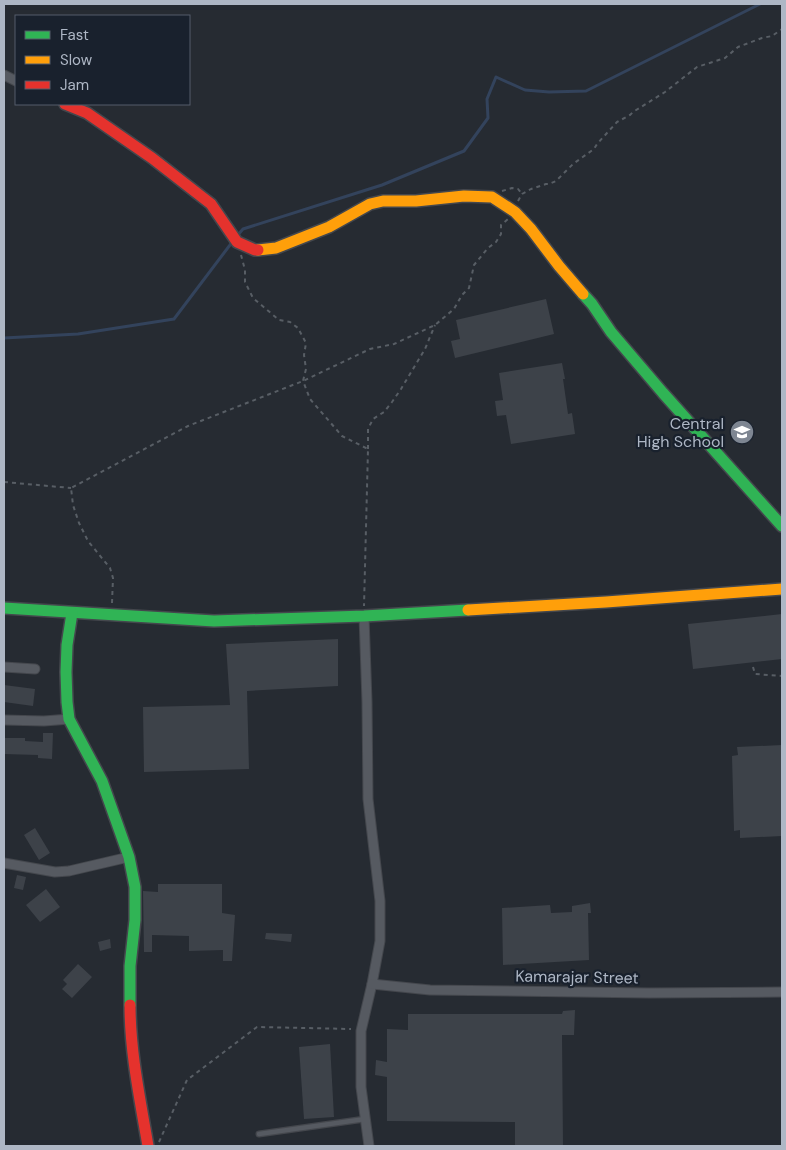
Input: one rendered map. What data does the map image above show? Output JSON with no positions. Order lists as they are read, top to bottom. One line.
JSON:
{"streets":{"street":["Kamarajar Street"]},"places":{"school or university":["Central High School"]},"legend":["Fast","Slow","Jam"]}
